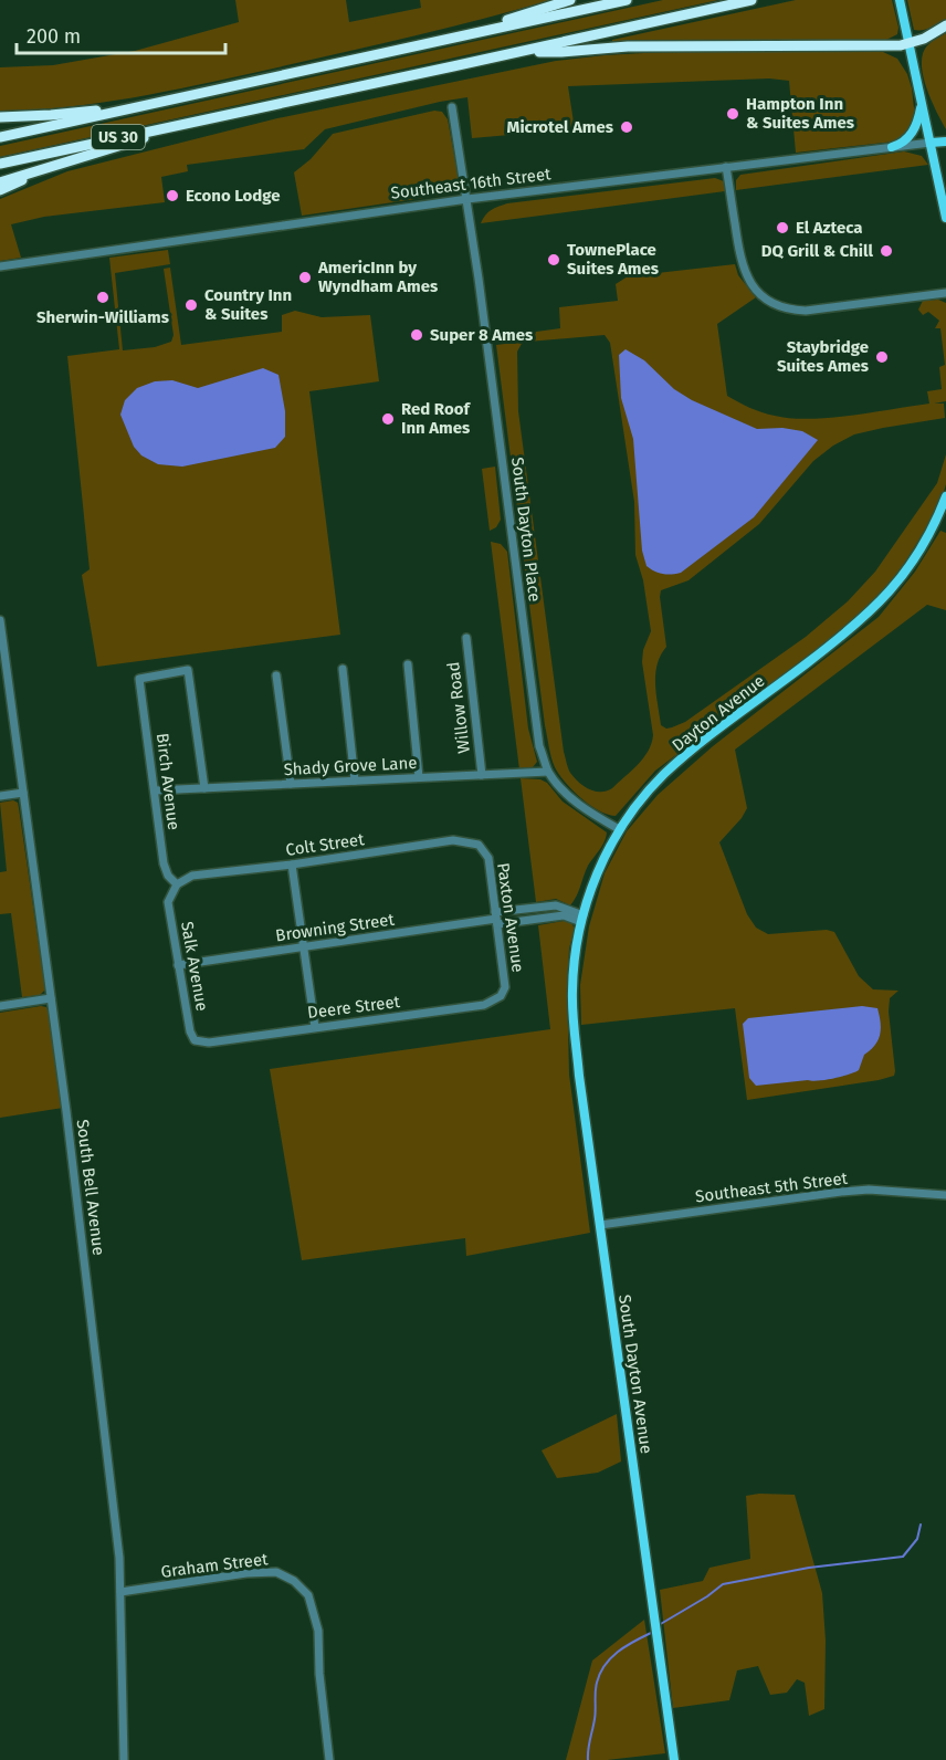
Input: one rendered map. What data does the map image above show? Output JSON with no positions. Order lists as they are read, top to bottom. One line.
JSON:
{"streets":{"highway":["US 30"],"main road":["Southeast 16th Street","Dayton Avenue","South Dayton Avenue"],"street":["South Dayton Place","Willow Road","Shady Grove Lane","Birch Avenue","Colt Street","Paxton Avenue","Browning Street","Salk Avenue","Deere Street","South Bell Avenue","Southeast 5th Street","Graham Street"]},"crossings":[["Southeast 16th Street","South Dayton Place"],["South Dayton Place","Dayton Avenue"],["South Dayton Place","Shady Grove Lane"],["Willow Road","Shady Grove Lane"],["Dayton Avenue","Browning Street"],["Dayton Avenue","South Dayton Avenue"],["Shady Grove Lane","Birch Avenue"],["Birch Avenue","Colt Street"],["Birch Avenue","Salk Avenue"],["Colt Street","Paxton Avenue"],["Colt Street","Salk Avenue"],["Paxton Avenue","Browning Street"],["Paxton Avenue","Deere Street"],["Browning Street","Salk Avenue"],["Salk Avenue","Deere Street"],["South Bell Avenue","Graham Street"],["Southeast 5th Street","South Dayton Avenue"]],"places":["Hampton Inn & Suites Ames","Microtel Ames","Econo Lodge","El Azteca","DQ Grill & Chill","TownePlace Suites Ames","AmericInn by Wyndham Ames","Sherwin-Williams","Country Inn & Suites","Super 8 Ames","Staybridge Suites Ames","Red Roof Inn Ames"],"scale_bar":"200 m"}
